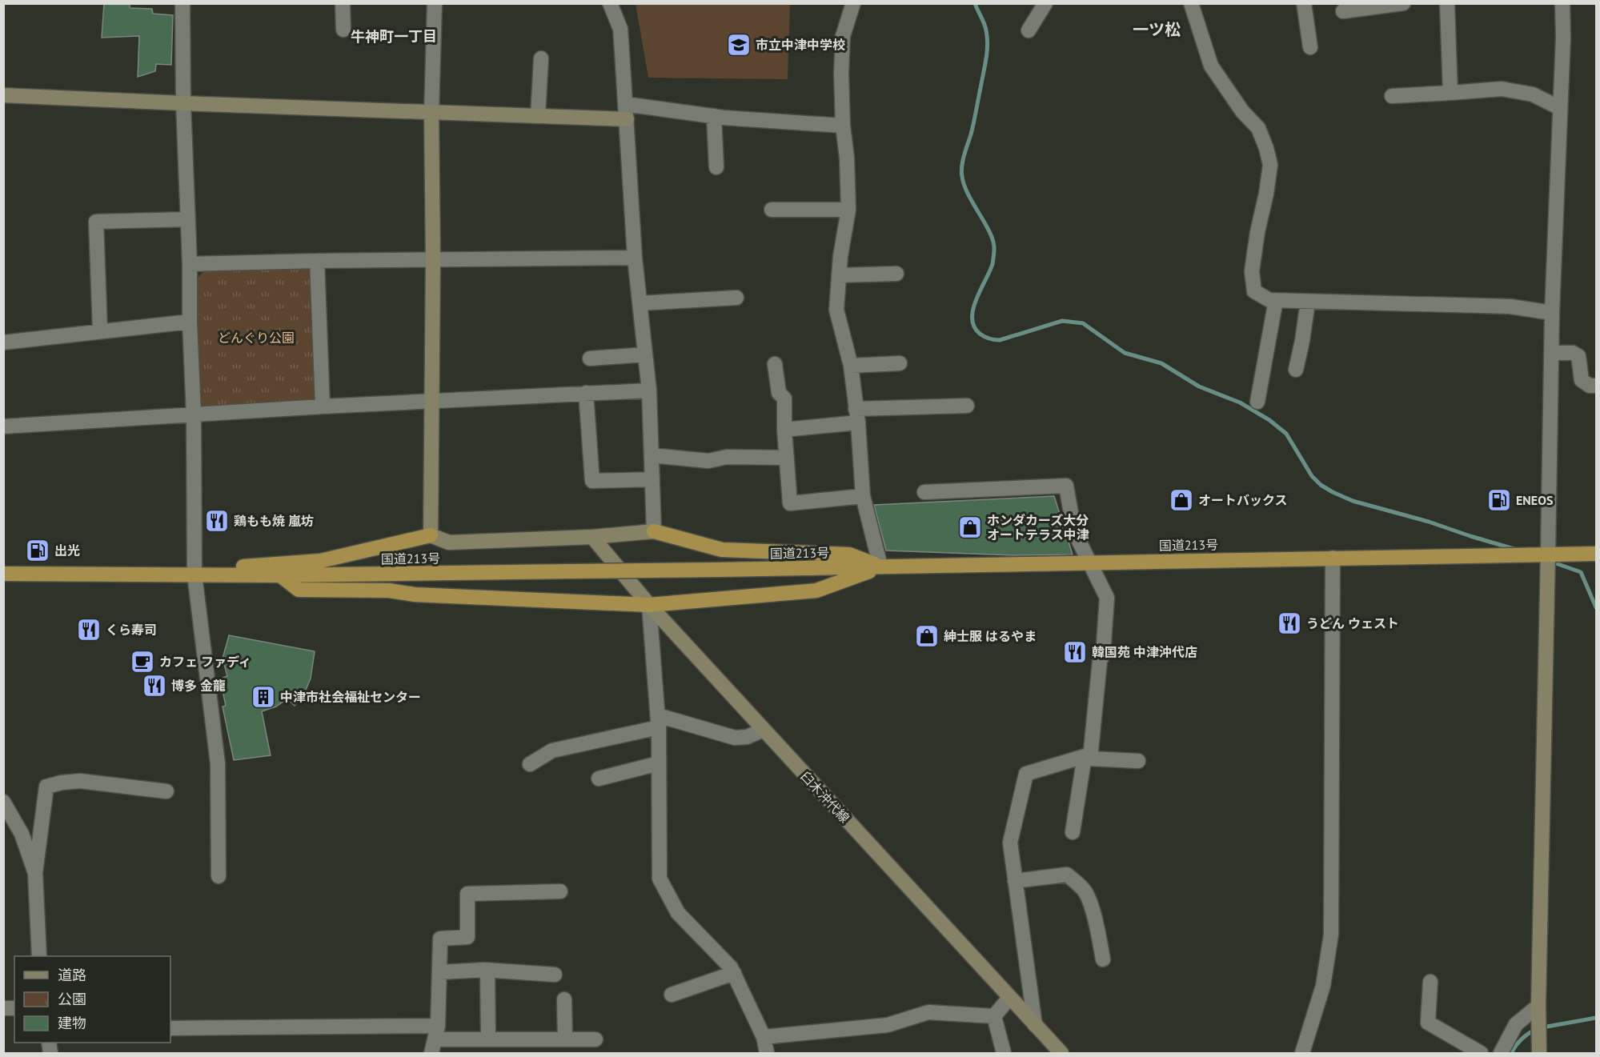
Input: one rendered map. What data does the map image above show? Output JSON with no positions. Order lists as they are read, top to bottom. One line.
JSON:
{"streets":{"highway":["国道213号"],"street":["臼木沖代線"]},"districts":["一ツ松","牛神町一丁目"],"parks":["どんぐり公園"],"places":{"school or university":["市立中津中学校"],"shop":["オートバックス","ホンダカーズ大分 オートテラス中津","紳士服 はるやま"],"fuel station":["ENEOS","出光"],"restaurant":["鶏もも焼 嵐坊","うどん ウェスト","くら寿司","韓国苑 中津沖代店","博多 金龍"],"cafe":["カフェ ファディ"],"building":["中津市社会福祉センター"]},"legend":["道路","公園","建物"]}
